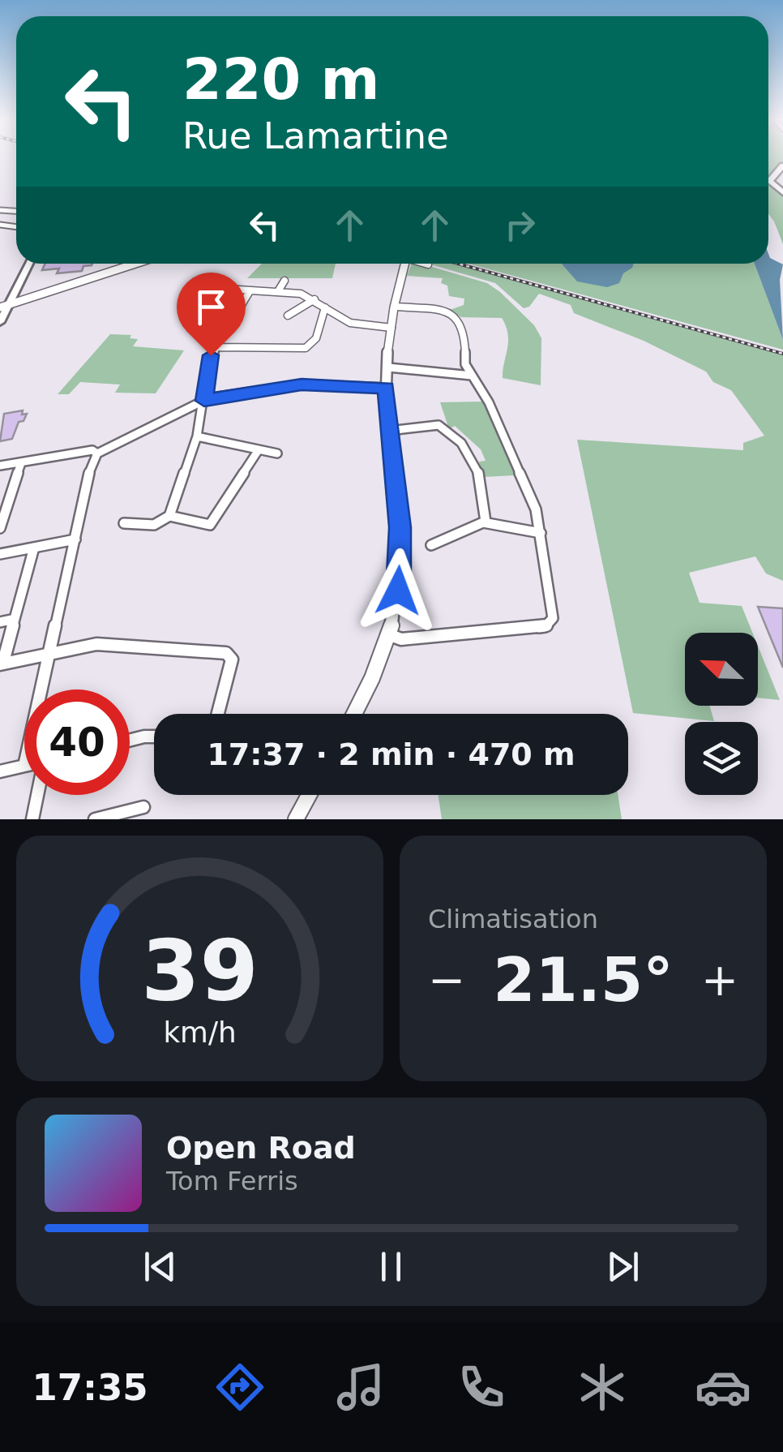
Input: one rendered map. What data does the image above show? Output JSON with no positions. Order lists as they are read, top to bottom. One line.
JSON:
{"north":"top left","page":{"turn":["220 m","Rue Lamartine"],"limit":"40","trip":"17:37 · 2 min · 470 m","tile":"Climatisation","heat":["−","21.5°","+"],"song":["Open Road","Tom Ferris"],"tabs":"17:35","gauge":["39","km/h"]}}
